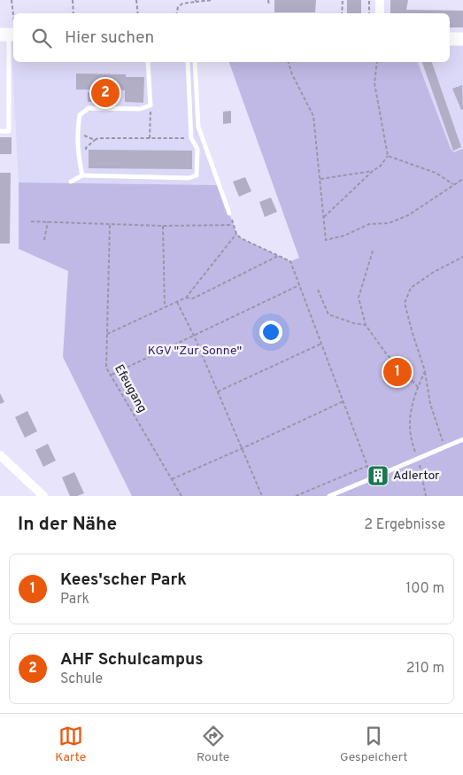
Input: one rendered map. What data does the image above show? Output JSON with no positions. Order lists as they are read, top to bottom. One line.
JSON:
{"streets":{"path":["Efeugang"]},"parks":["KGV \"Zur Sonne\""],"places":{"building":["Adlertor"]},"page":{"search":"Hier suchen","pins":["2","1"],"heading":["In der Nähe","2 Ergebnisse"],"list":[{"mark":"1","name":"Kees'scher Park","note":"Park","value":"100 m"},{"mark":"2","name":"AHF Schulcampus","note":"Schule","value":"210 m"}],"nav":["Karte","Route","Gespeichert"]}}
